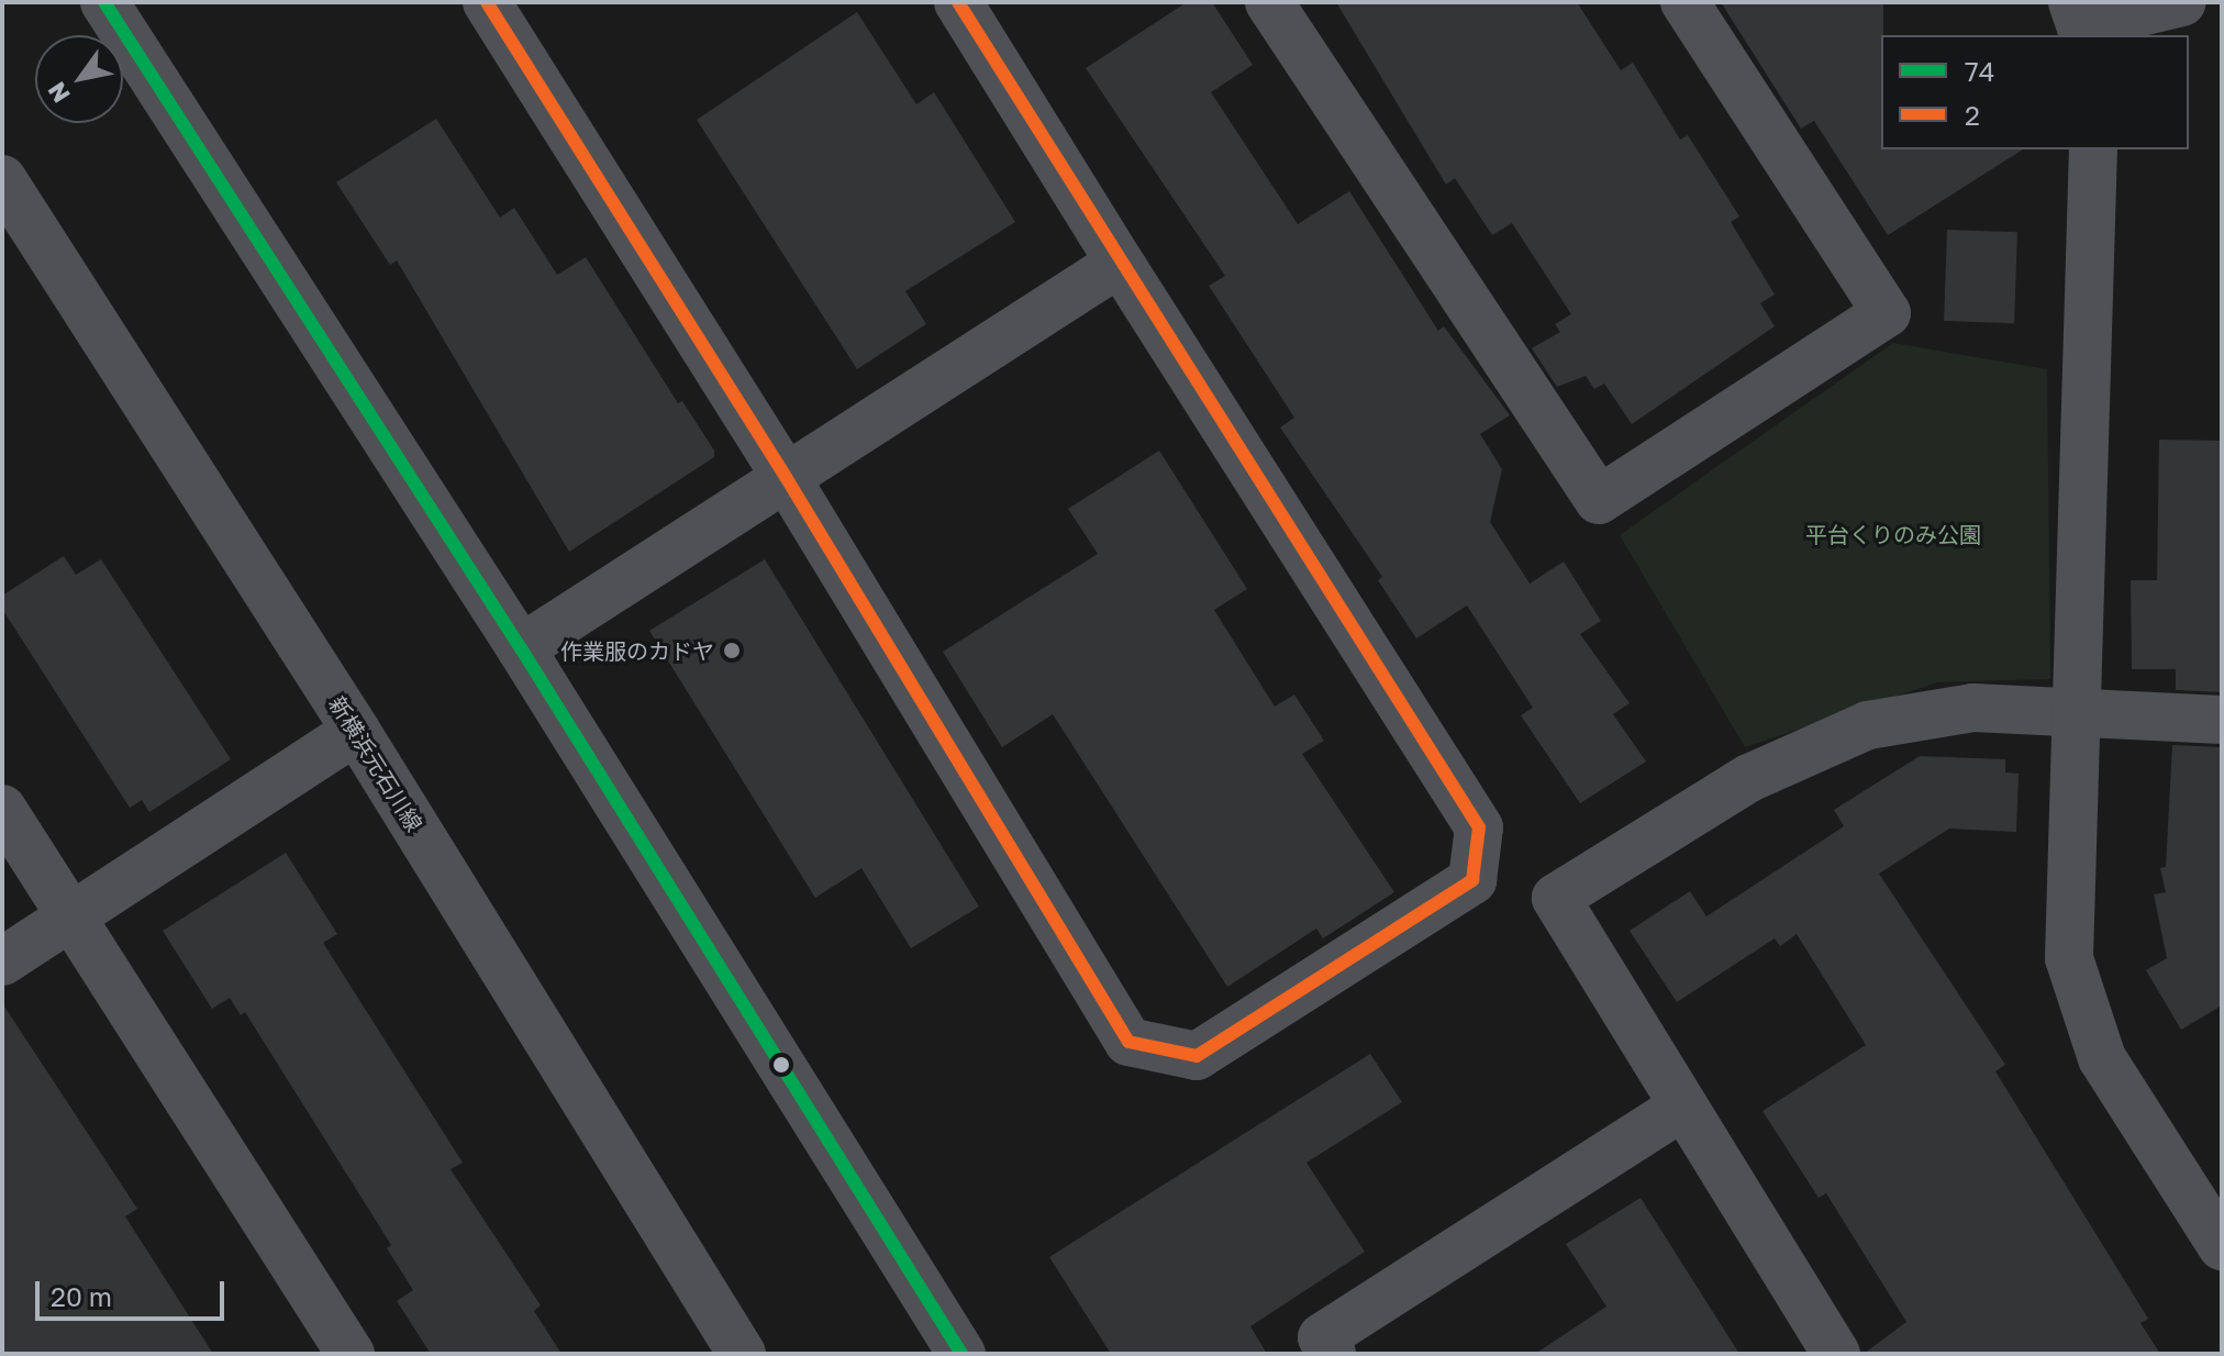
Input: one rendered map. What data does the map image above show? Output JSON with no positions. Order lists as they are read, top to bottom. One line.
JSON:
{"streets":{"street":["新横浜元石川線"]},"parks":["平台くりのみ公園"],"places":["作業服のカドヤ"],"lines":["transit line 74","transit line 2"],"legend":["74","2"],"scale_bar":"20 m","north":"bottom left"}
